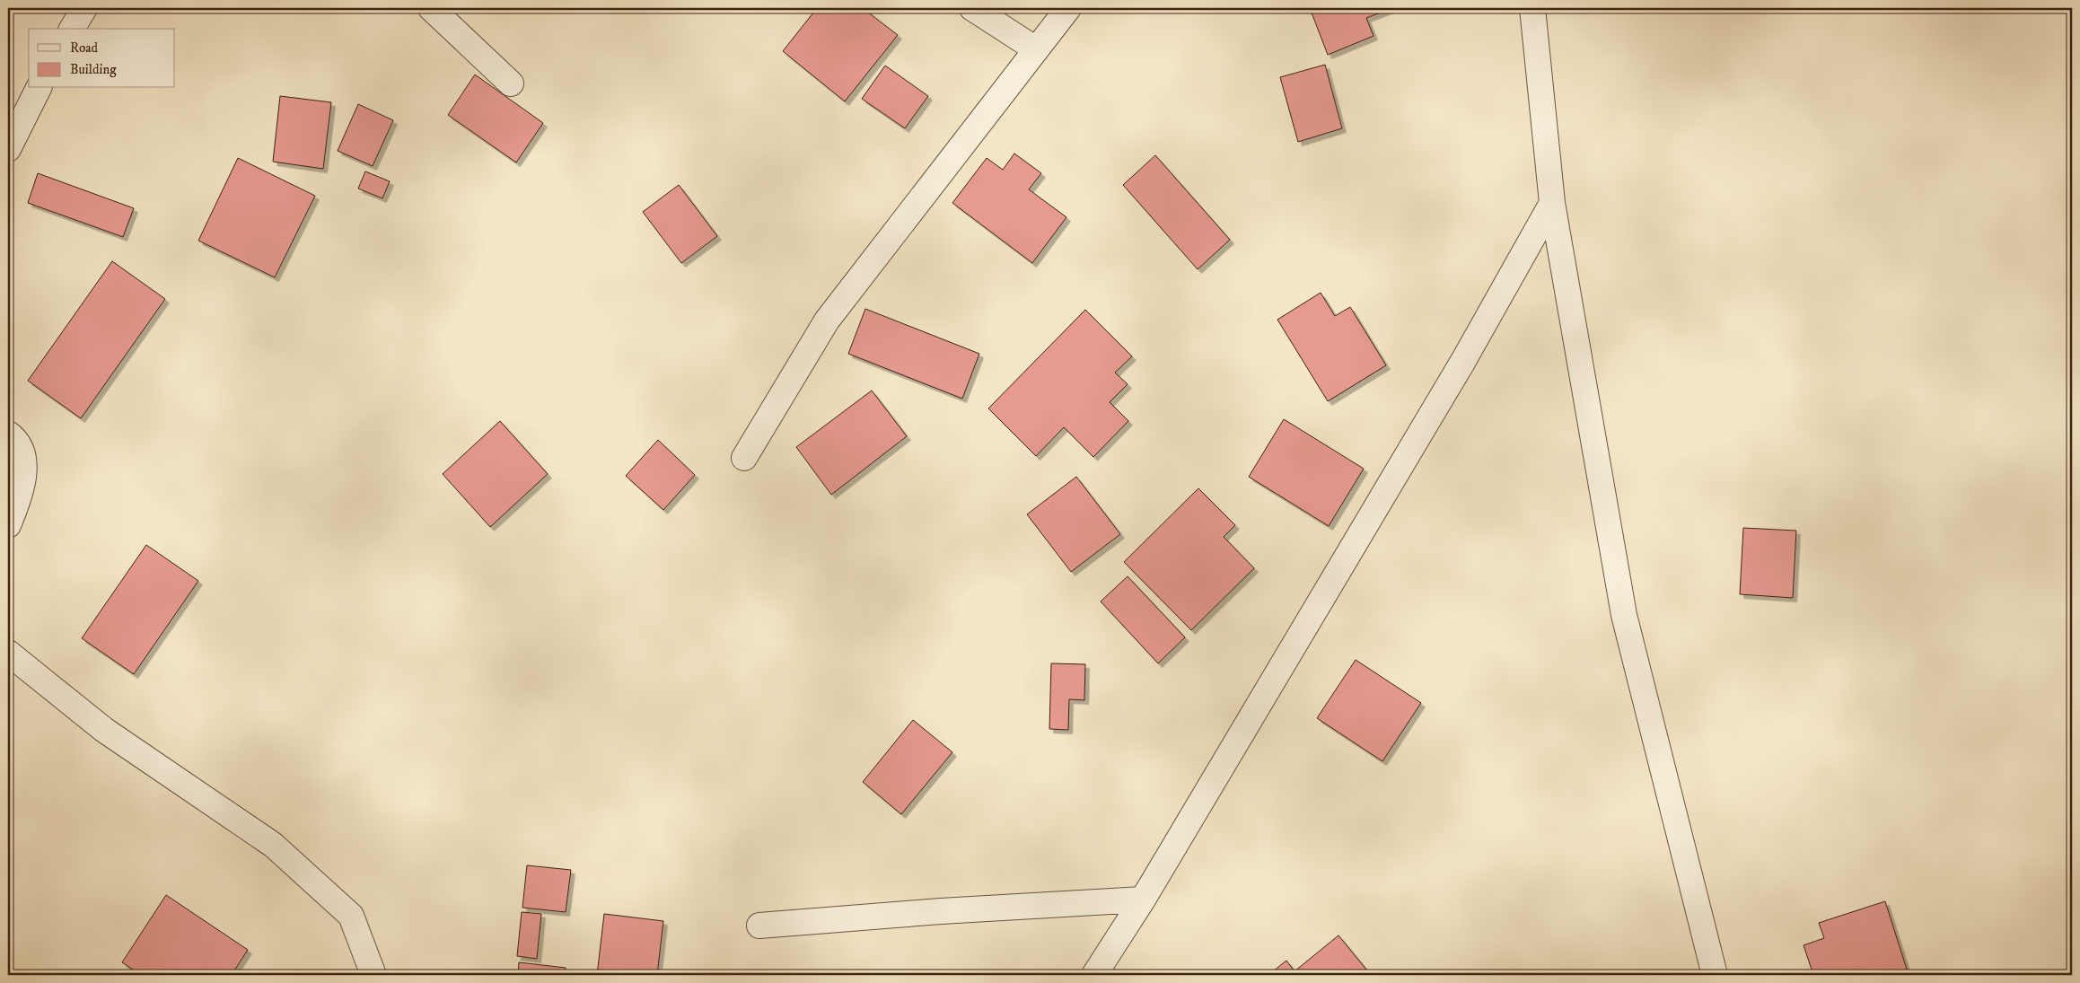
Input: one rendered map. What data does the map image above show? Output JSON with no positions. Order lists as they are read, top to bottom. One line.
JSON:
{"legend":["Road","Building"]}
